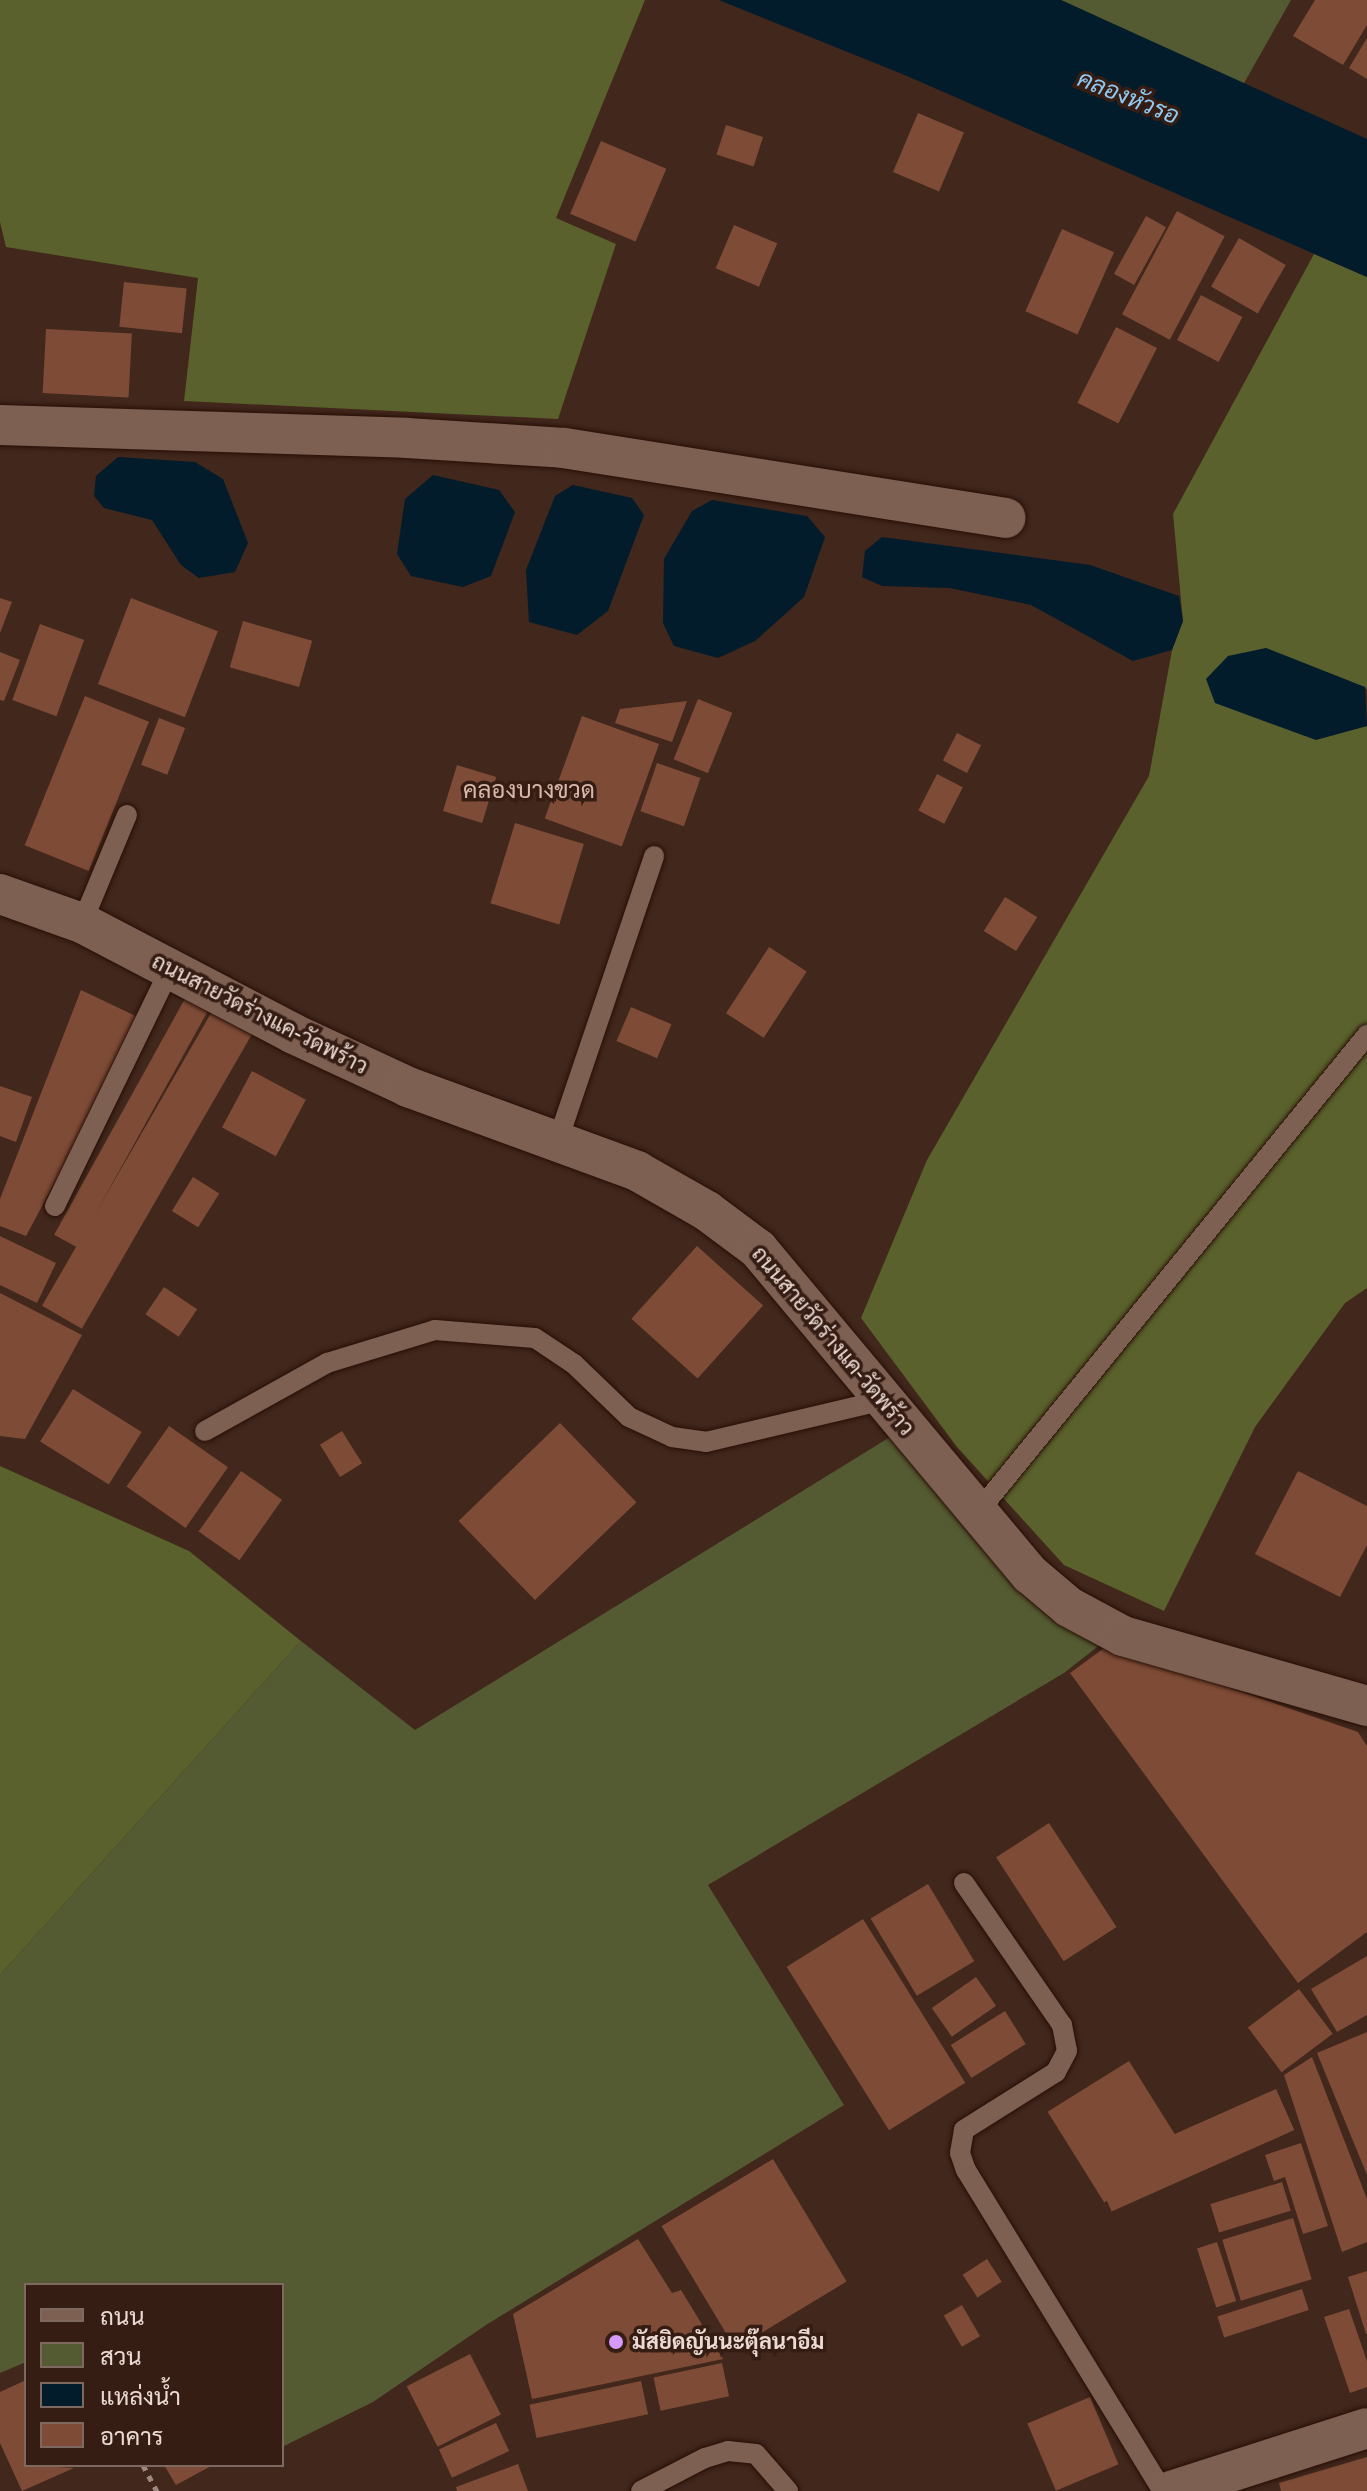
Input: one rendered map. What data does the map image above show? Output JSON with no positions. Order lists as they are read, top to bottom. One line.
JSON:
{"streets":{"street":["ถนนสายวัดร่างแค-วัดพร้าว"]},"districts":["คลองบางขวด"],"water":["คลองหัวรอ"],"places":["มัสยิดญันนะตุ๊ลนาอีม"],"legend":["ถนน","สวน","แหล่งน้ำ","อาคาร"]}
